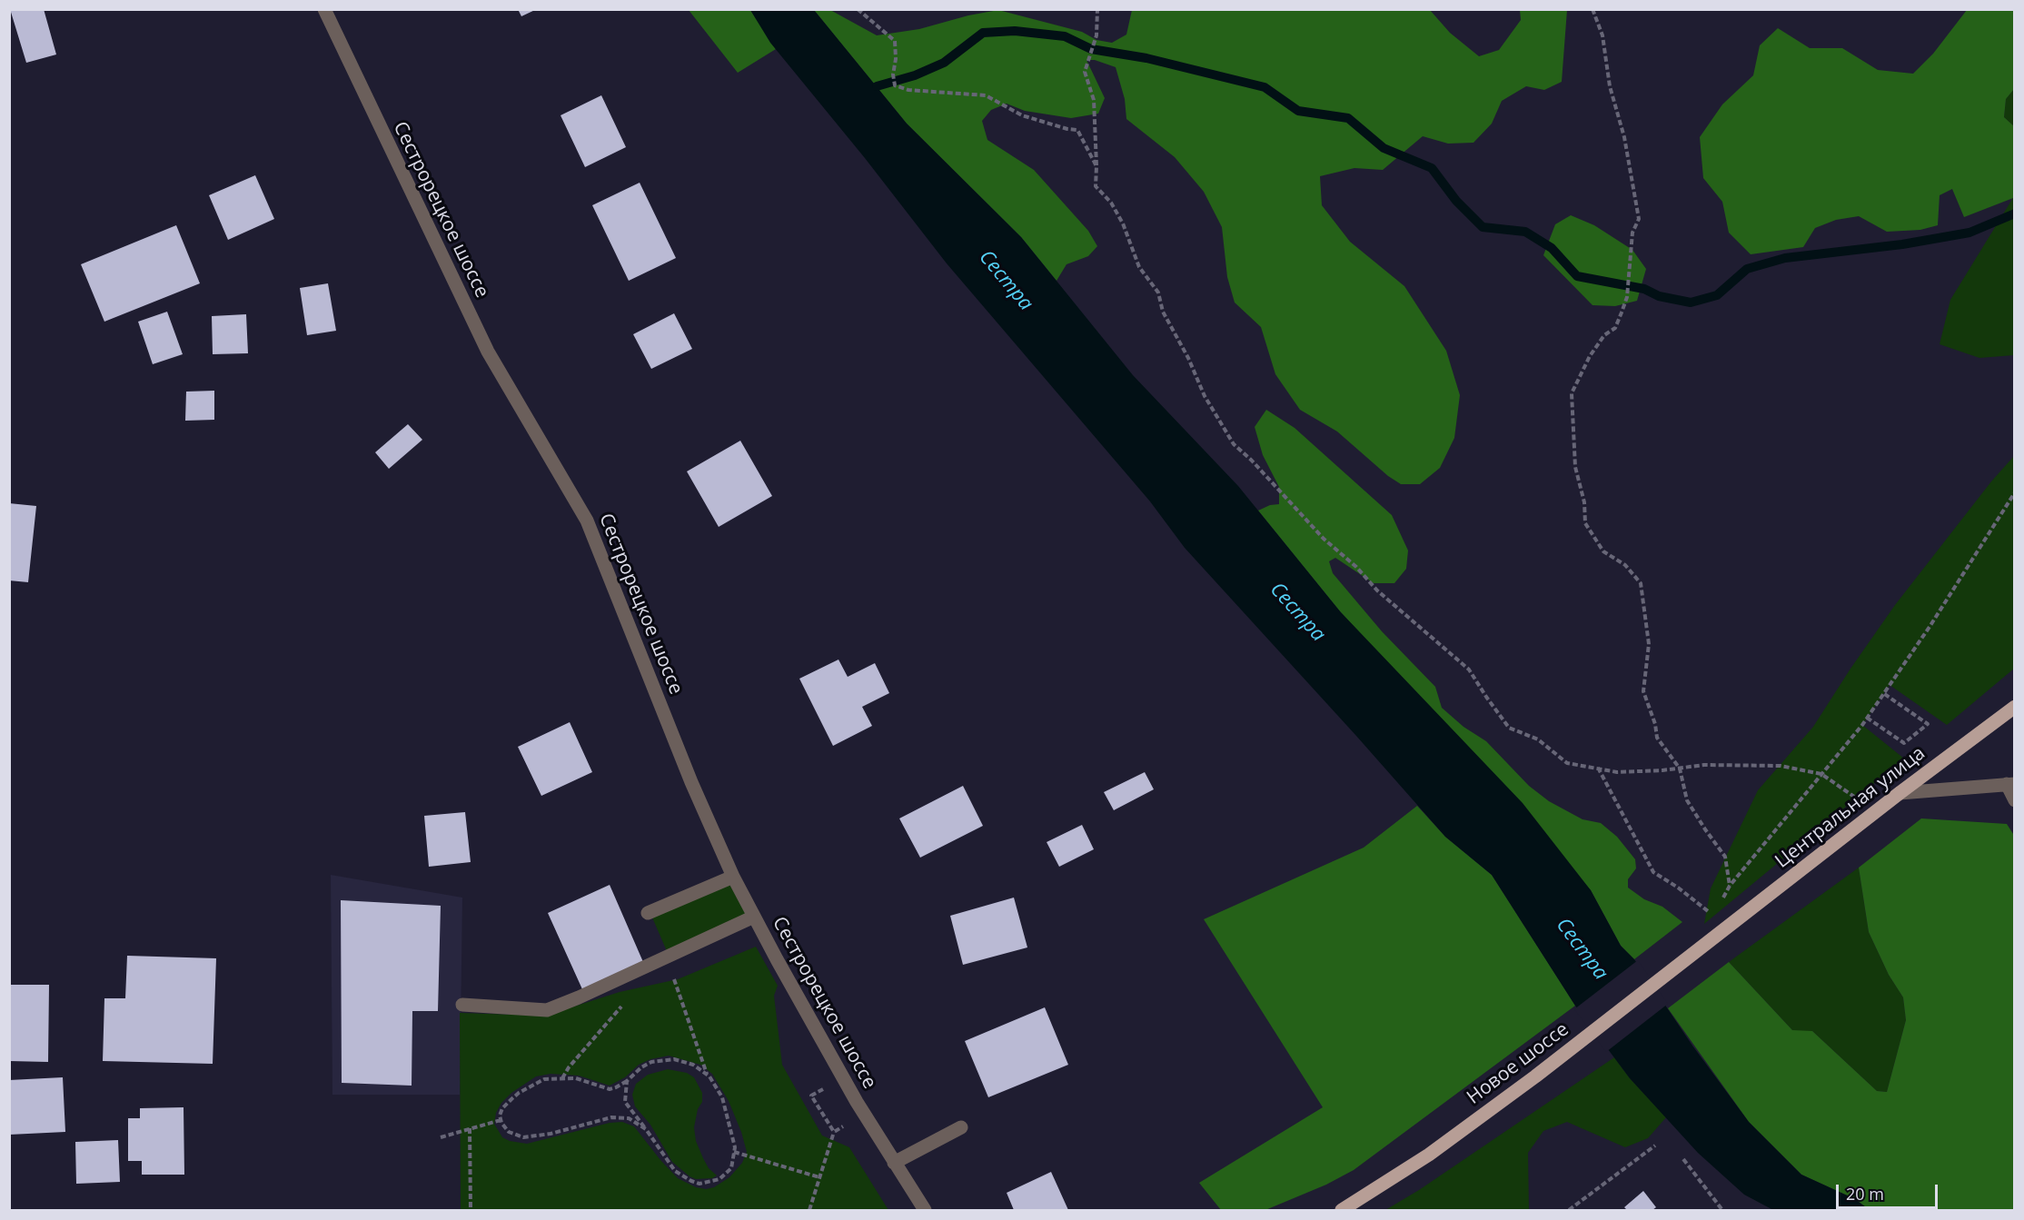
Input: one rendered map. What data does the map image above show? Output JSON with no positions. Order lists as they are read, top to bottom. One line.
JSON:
{"streets":{"main road":["Центральная улица","Новое шоссе"],"street":["Сестрорецкое шоссе"]},"crossings":[["Центральная улица","Новое шоссе"]],"water":["Сестра"],"scale_bar":"20 m"}
